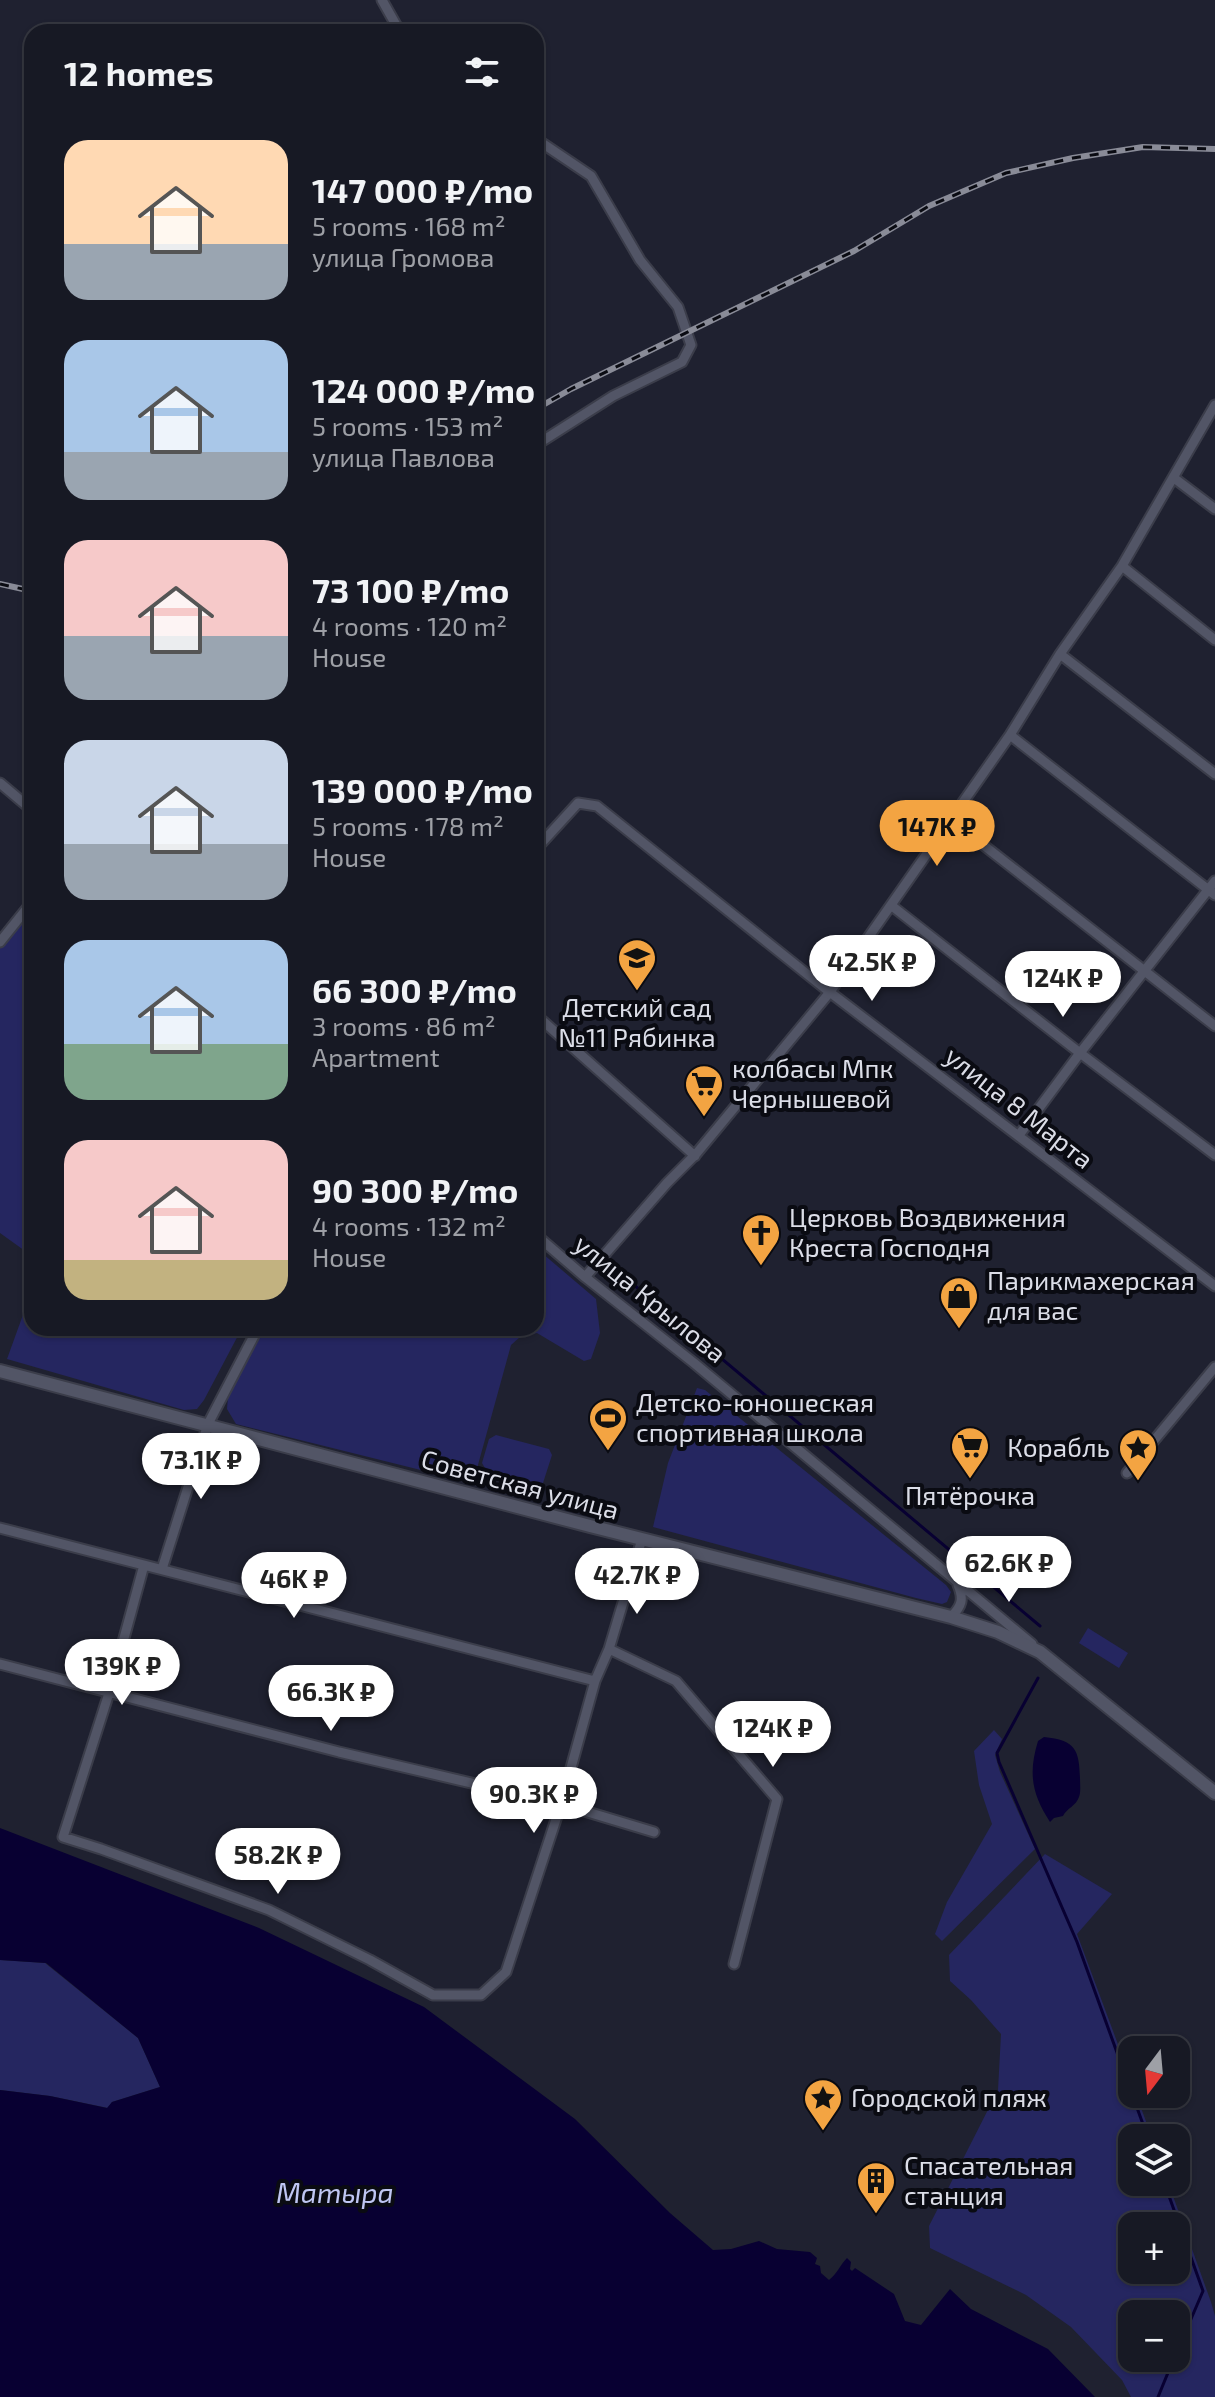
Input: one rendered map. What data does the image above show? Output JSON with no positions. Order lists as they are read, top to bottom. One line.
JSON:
{"streets":{"main road":["Советская улица"],"street":["улица 8 Марта","улица Крылова"]},"crossings":[["улица Крылова","Советская улица"]],"water":["Матыра"],"places":{"school or university":["Детский сад №11 Рябинка"],"supermarket":["колбасы Мпк Чернышевой","Пятёрочка"],"church":["Церковь Воздвижения Креста Господня"],"shop":["Парикмахерская для вас"],"sports":["Детско-юношеская спортивная школа"],"place":["Корабль","Городской пляж"],"building":["Спасательная станция"]},"north":"bottom","page":{"heading":"12 homes","list":[{"name":"147 000 ₽/mo","note":"5 rooms · 168 m² · улица Громова"},{"name":"124 000 ₽/mo","note":"5 rooms · 153 m² · улица Павлова"},{"name":"73 100 ₽/mo","note":"4 rooms · 120 m² · House"},{"name":"139 000 ₽/mo","note":"5 rooms · 178 m² · House"},{"name":"66 300 ₽/mo","note":"3 rooms · 86 m² · Apartment"},{"name":"90 300 ₽/mo","note":"4 rooms · 132 m² · House"}],"price":["147K ₽","42.5K ₽","124K ₽","73.1K ₽","62.6K ₽","42.7K ₽","46K ₽","139K ₽","66.3K ₽","124K ₽","90.3K ₽","58.2K ₽"],"map_buttons":["+","−"]}}
